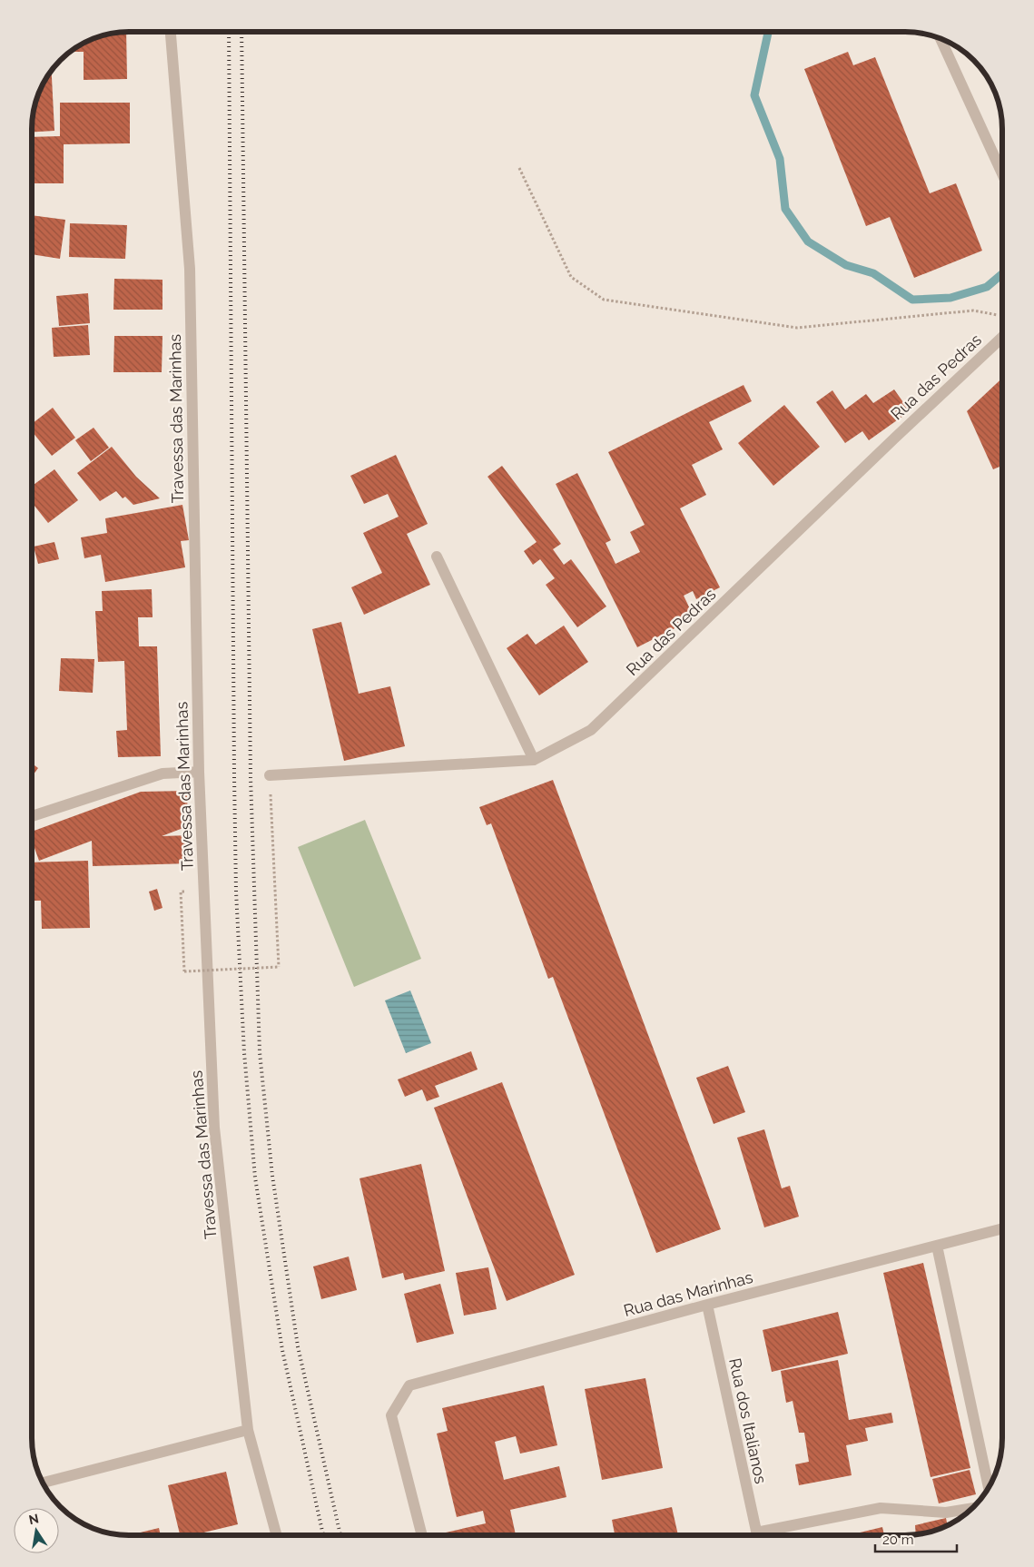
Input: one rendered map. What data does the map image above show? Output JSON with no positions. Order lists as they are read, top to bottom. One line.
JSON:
{"streets":{"street":["Rua das Pedras","Travessa das Marinhas","Rua das Marinhas","Rua dos Italianos"]},"crossings":[["Rua das Marinhas","Rua dos Italianos"]],"scale_bar":"20 m","north":"top"}
